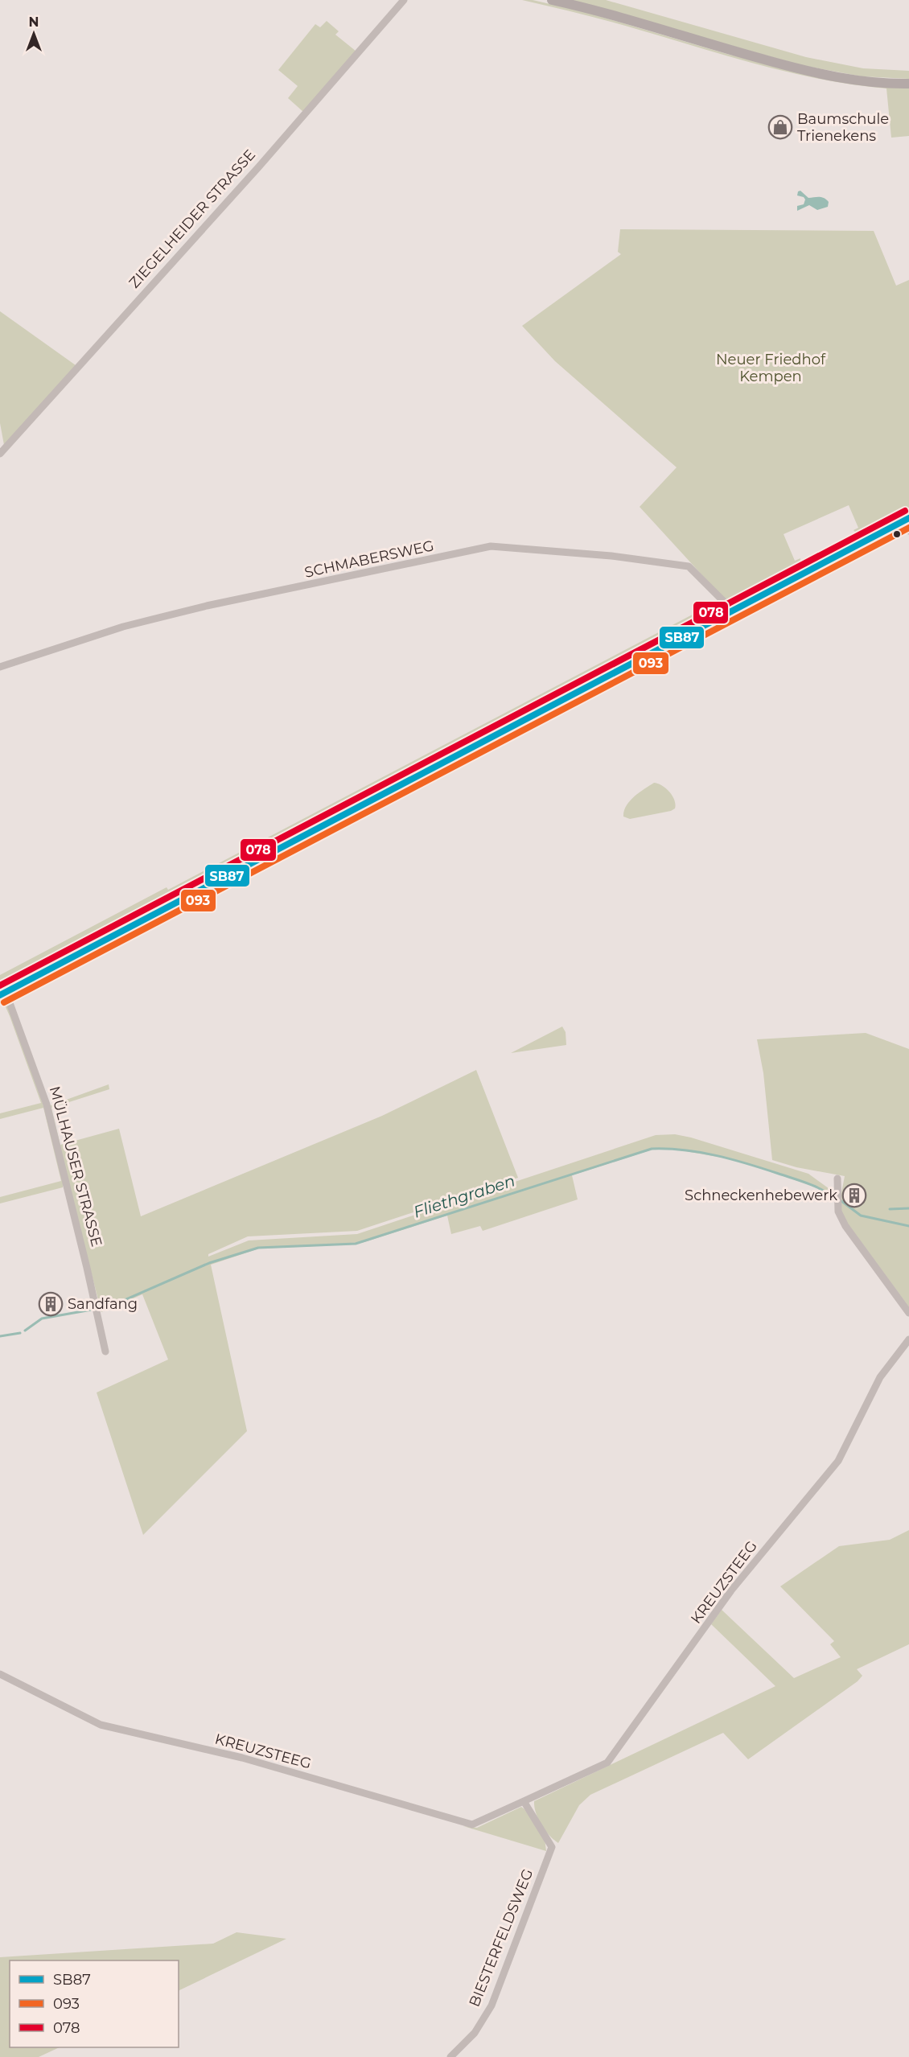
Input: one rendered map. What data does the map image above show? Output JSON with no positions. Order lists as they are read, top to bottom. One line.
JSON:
{"streets":{"street":["ZIEGELHEIDER STRASSE","SCHMABERSWEG","MÜLHAUSER STRASSE","KREUZSTEEG","BIESTERFELDSWEG"]},"crossings":[["SCHMABERSWEG","MÜLHAUSER STRASSE"],["KREUZSTEEG","BIESTERFELDSWEG"]],"water":["Fliethgraben"],"parks":["Neuer Friedhof Kempen"],"places":{"shop":["Baumschule Trienekens"],"building":["Schneckenhebewerk","Sandfang"]},"lines":["transit line 078","transit line SB87","transit line 093"],"legend":["SB87","093","078"],"north":"top"}
